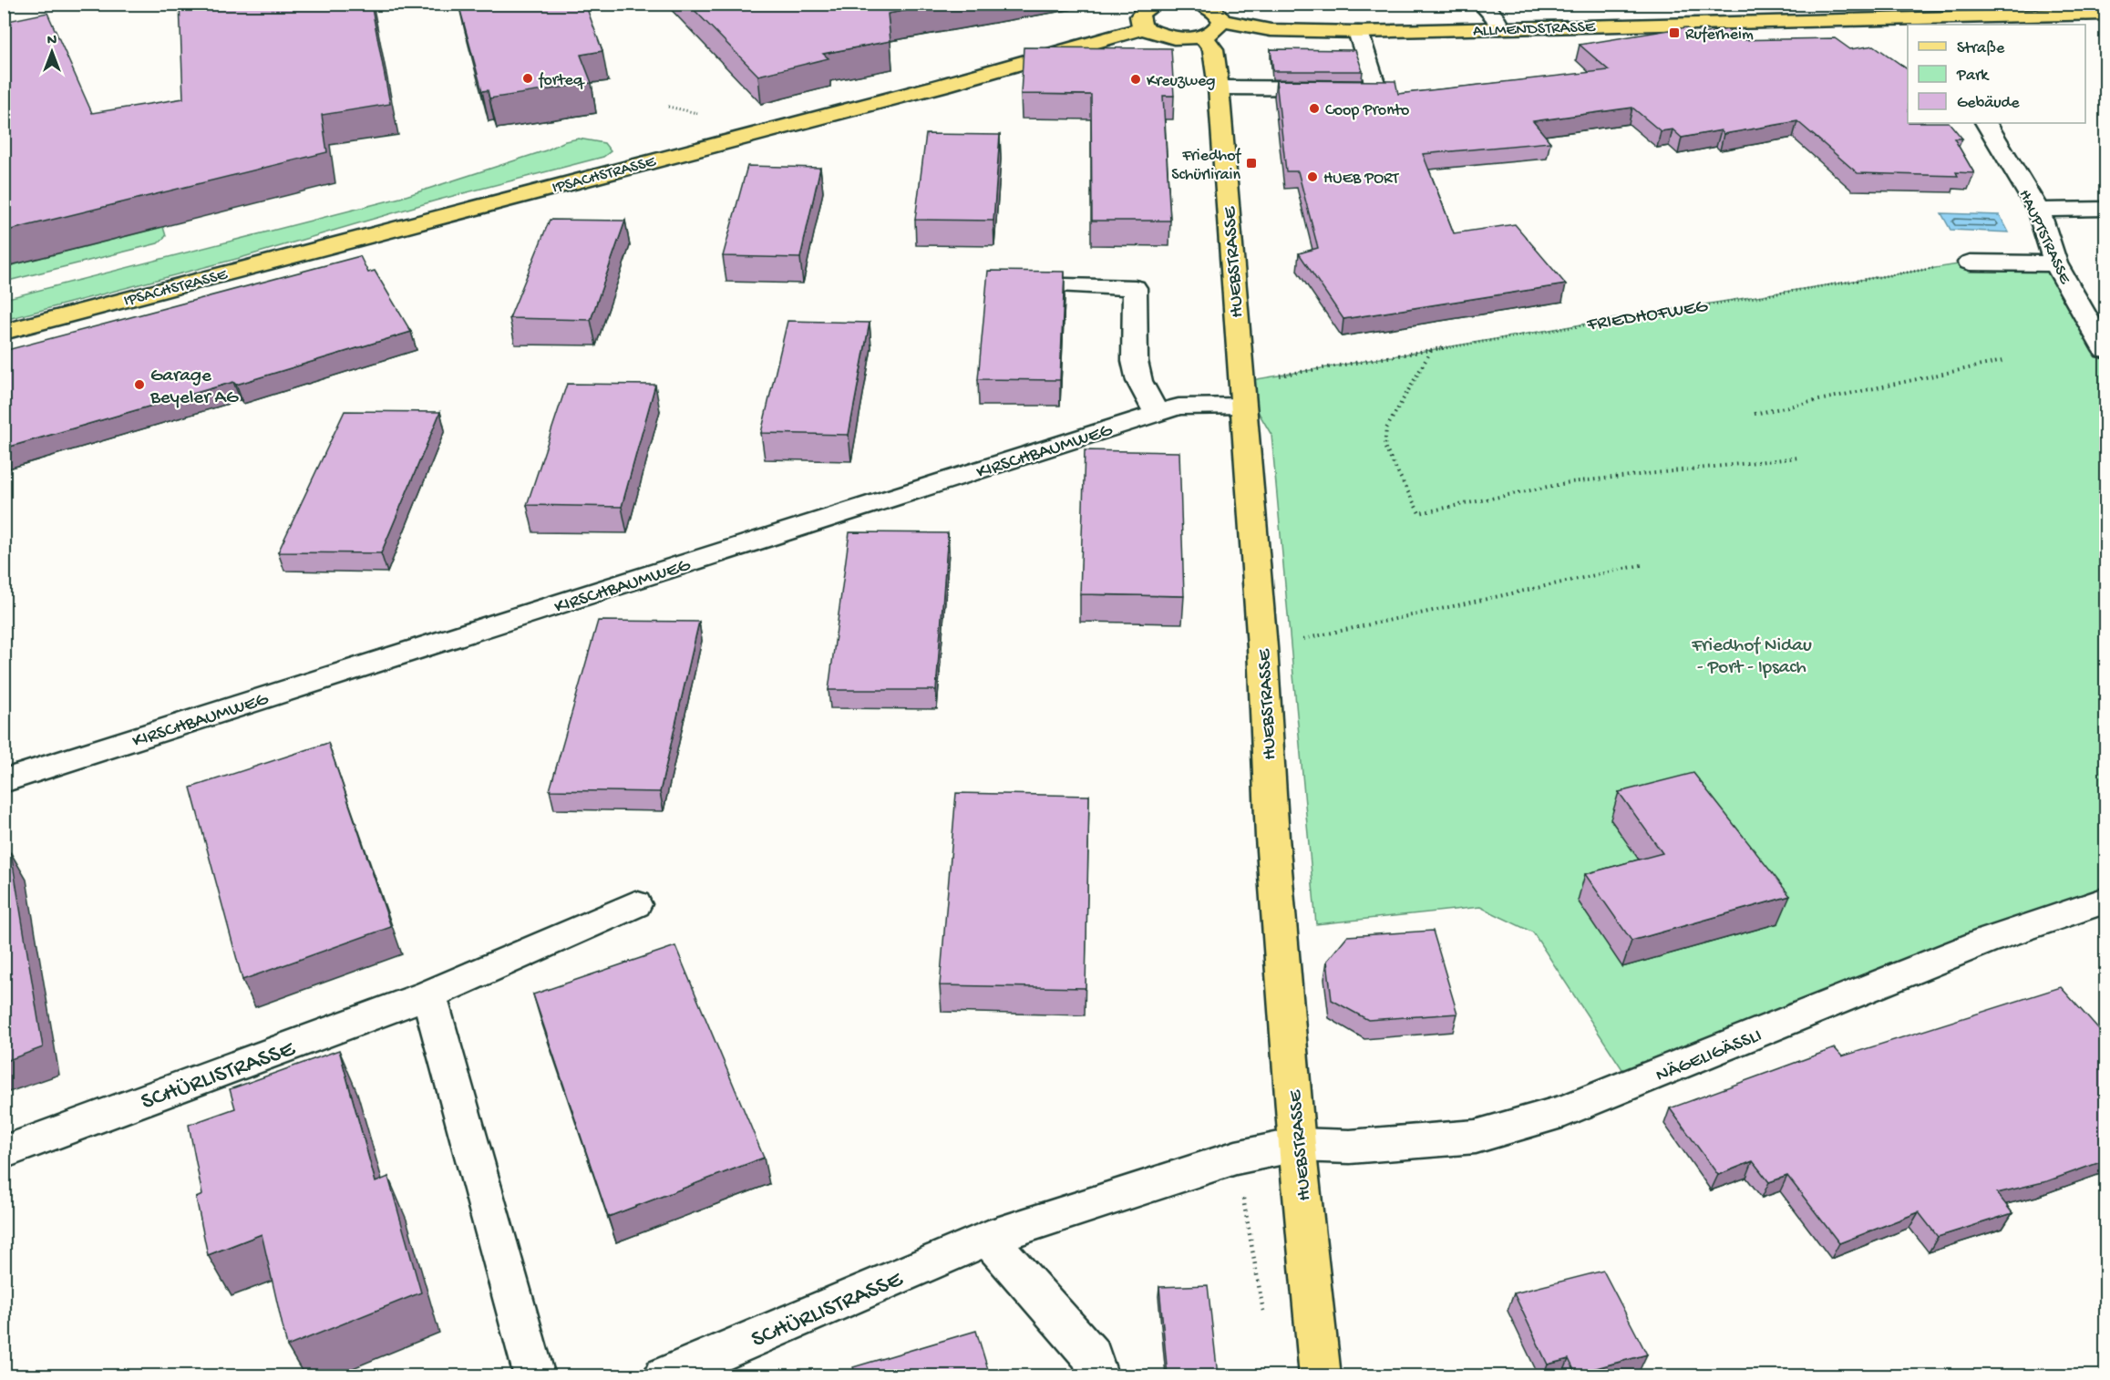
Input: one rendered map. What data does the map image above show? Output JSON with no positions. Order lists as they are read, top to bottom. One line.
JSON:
{"streets":{"main road":["ALLMENDSTRASSE","IPSACHSTRASSE","HUEBSTRASSE"],"street":["HAUPTSTRASSE","KIRSCHBAUMWEG","NÄGELIGÄSSLI","SCHÜRLISTRASSE"],"path":["FRIEDHOFWEG"]},"crossings":[["HUEBSTRASSE","FRIEDHOFWEG"],["HUEBSTRASSE","KIRSCHBAUMWEG"],["HUEBSTRASSE","NÄGELIGÄSSLI"],["HUEBSTRASSE","SCHÜRLISTRASSE"],["FRIEDHOFWEG","KIRSCHBAUMWEG"],["NÄGELIGÄSSLI","SCHÜRLISTRASSE"]],"parks":["Friedhof Nidau - Port - Ipsach"],"places":{"transit":["Ruferheim","Friedhof Schürlirain"],"other":["forteq","Kreuzweg","Coop Pronto","HUEB PORT","Garage Beyeler AG"]},"legend":["Straße","Park","Gebäude"],"north":"top"}
